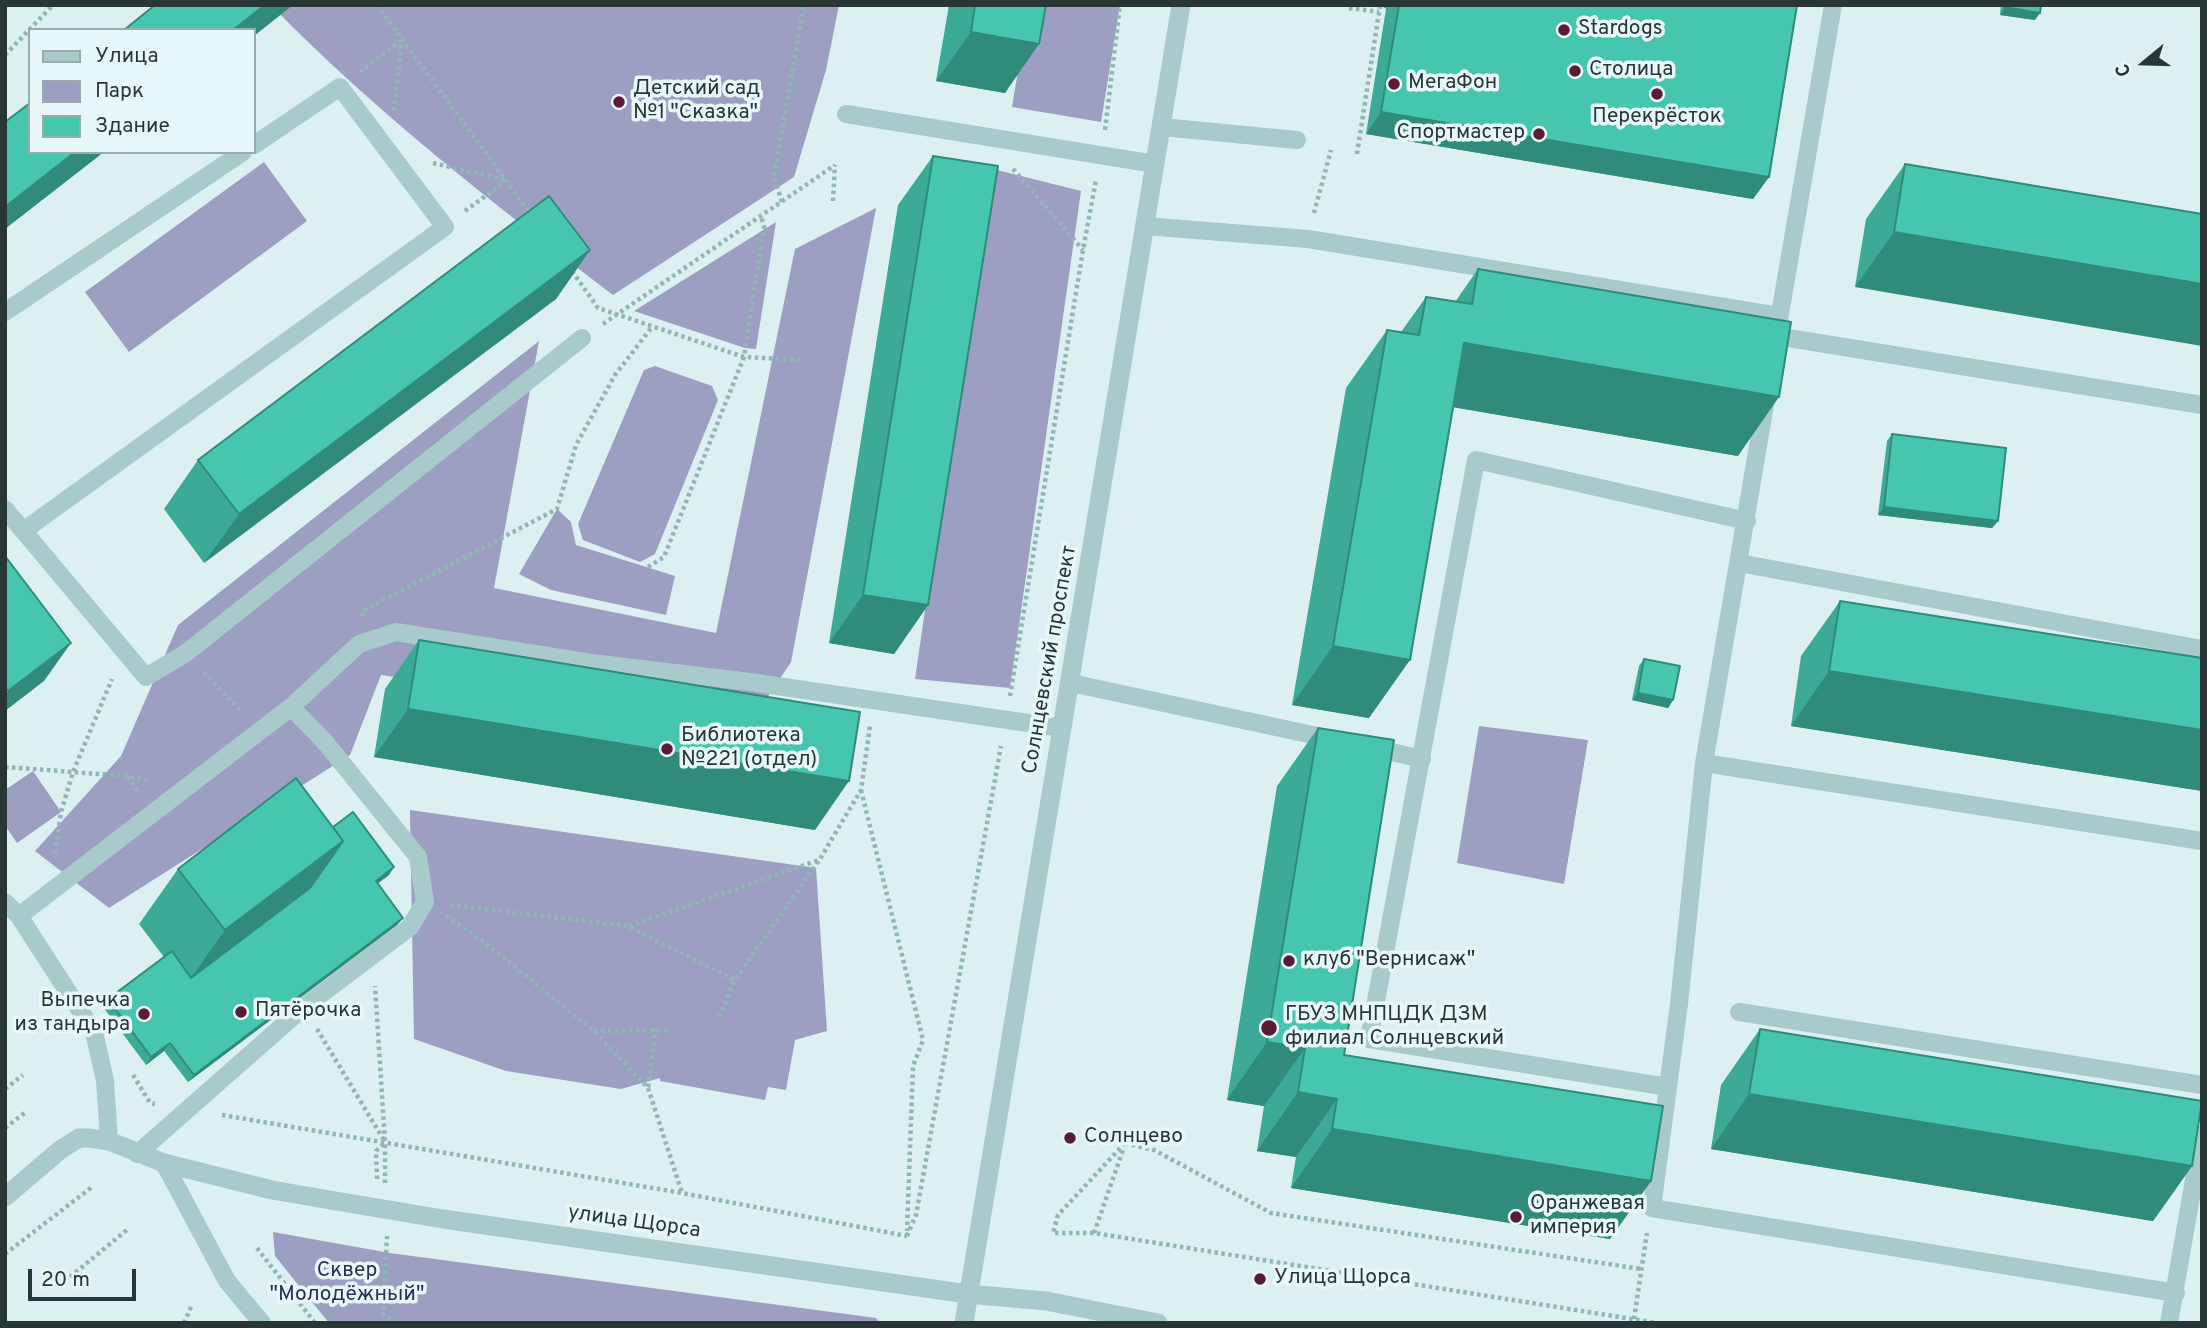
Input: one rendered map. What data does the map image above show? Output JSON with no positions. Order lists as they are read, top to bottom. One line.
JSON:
{"streets":{"street":["Солнцевский проспект","улица Щорса"]},"crossings":[["Солнцевский проспект","улица Щорса"]],"parks":["Сквер \"Молодёжный\""],"places":["Stardogs","Столица","МегаФон","Перекрёсток","Детский сад №1 \"Сказка\"","Спортмастер","Библиотека №221 (отдел)","клуб \"Вернисаж\"","Пятёрочка","Выпечка из тандыра","ГБУЗ МНПЦДК ДЗМ филиал Солнцевский","Солнцево","Оранжевая империя","Улица Щорса"],"legend":["Улица","Парк","Здание"],"scale_bar":"20 m","north":"left"}
